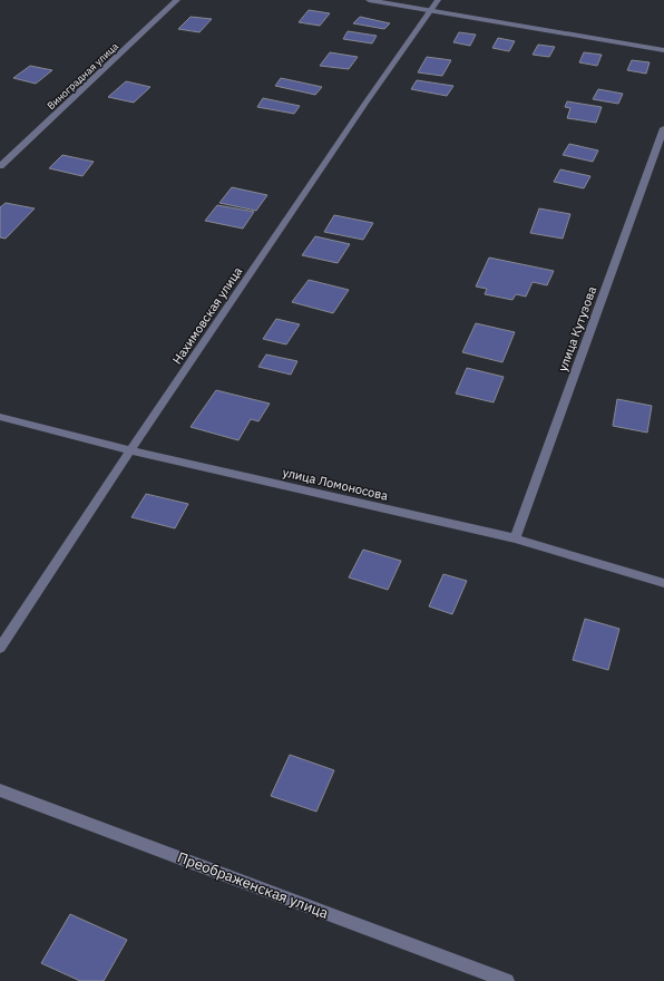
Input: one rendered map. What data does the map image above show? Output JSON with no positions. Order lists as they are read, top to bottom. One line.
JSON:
{"streets":{"street":["Виноградная улица","Нахимовская улица","улица Кутузова","улица Ломоносова","Преображенская улица"]},"crossings":[["Нахимовская улица","улица Ломоносова"],["улица Кутузова","улица Ломоносова"]]}
